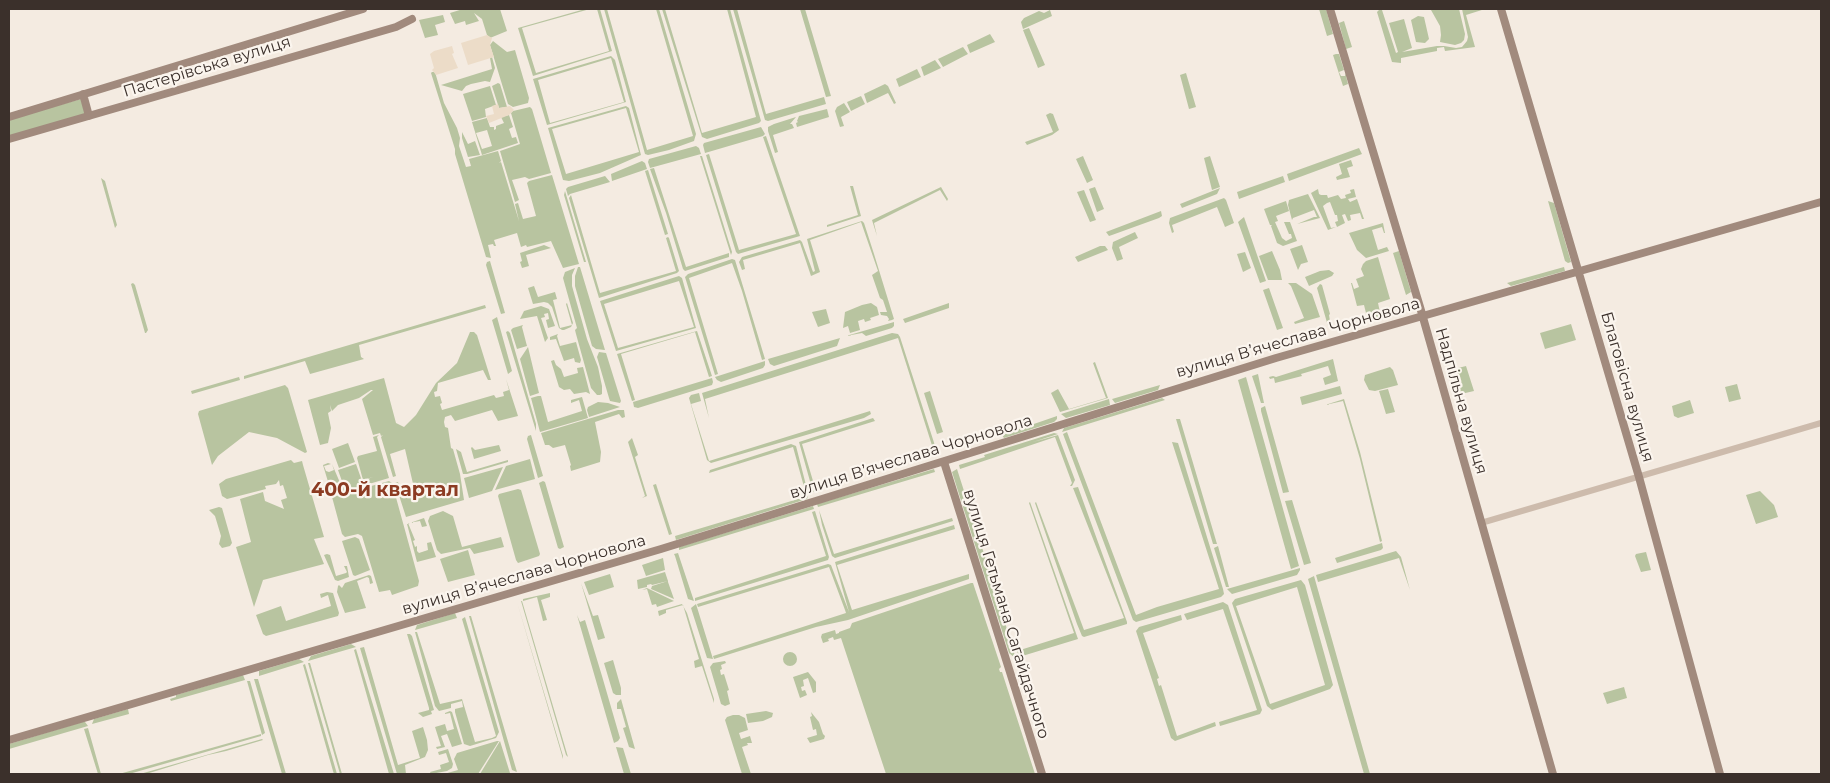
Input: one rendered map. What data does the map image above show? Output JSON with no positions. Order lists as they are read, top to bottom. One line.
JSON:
{"streets":{"main road":["Пастерівська вулиця","вулиця Вʼячеслава Чорновола","Благовісна вулиця","Надпільна вулиця","вулиця Гетьмана Сагайдачного"]},"crossings":[["вулиця Вʼячеслава Чорновола","Благовісна вулиця"],["вулиця Вʼячеслава Чорновола","Надпільна вулиця"],["вулиця Вʼячеслава Чорновола","вулиця Гетьмана Сагайдачного"]],"districts":["400-й квартал"]}
